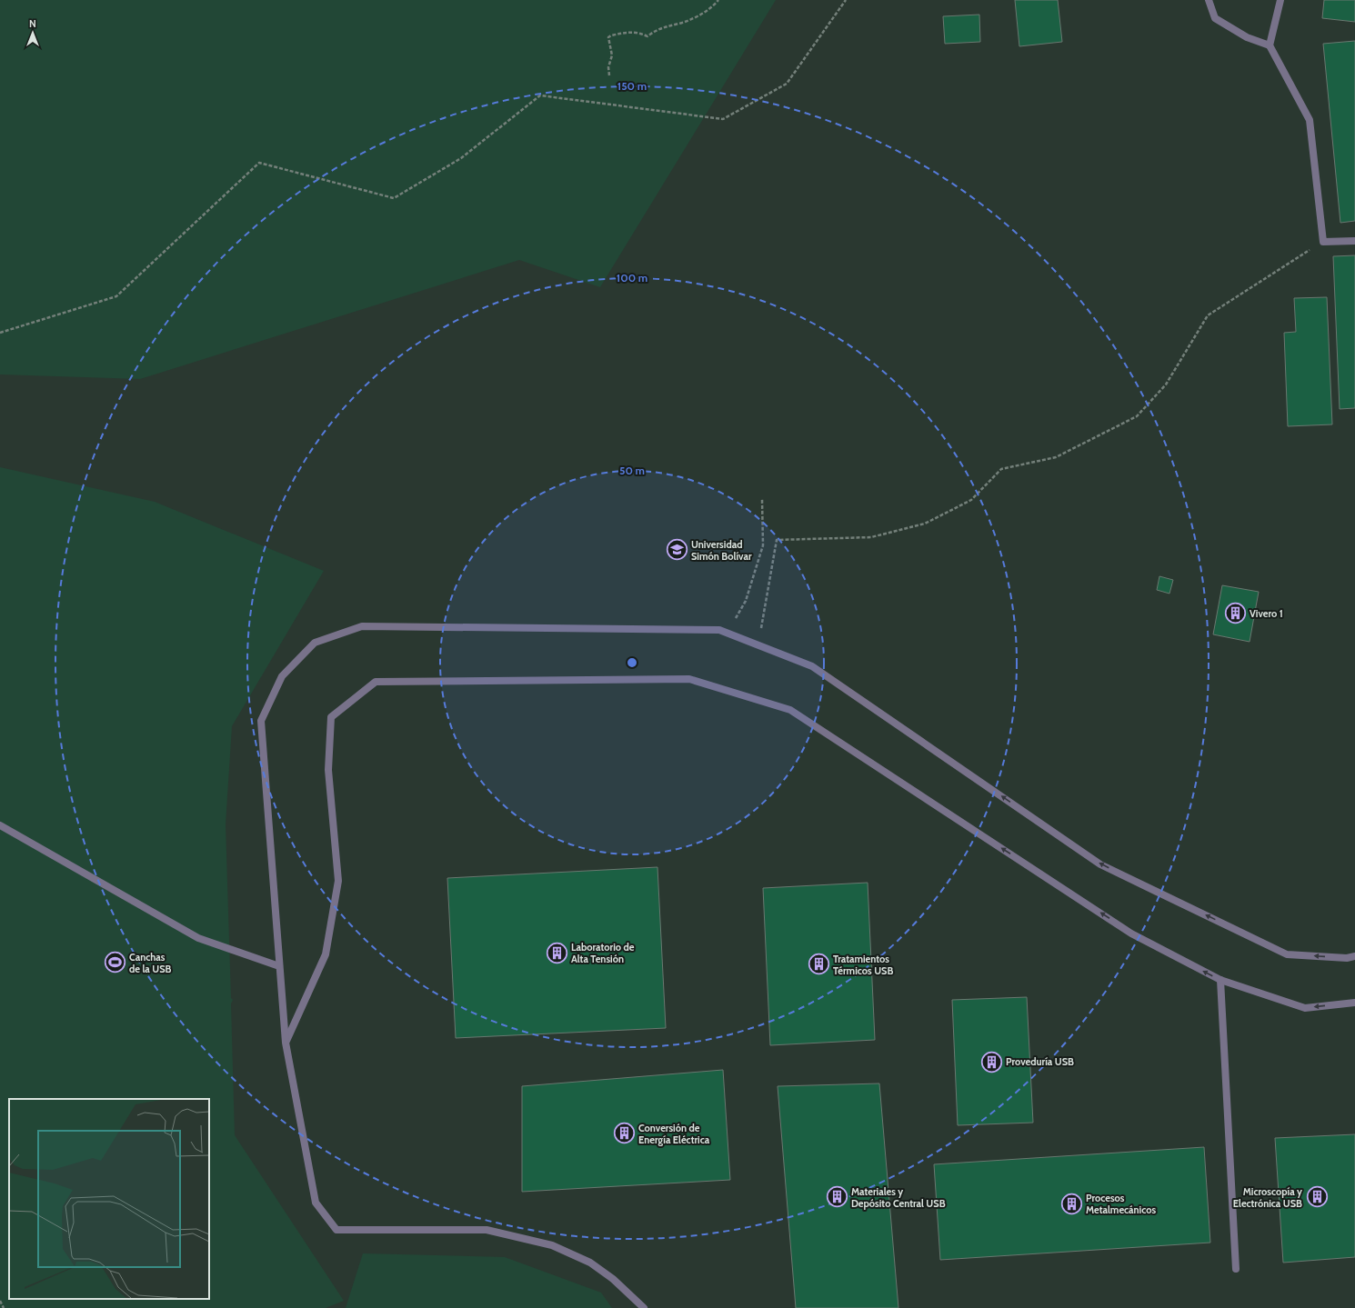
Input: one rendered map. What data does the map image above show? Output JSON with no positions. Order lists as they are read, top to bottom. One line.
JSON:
{"places":{"school or university":["Universidad Simón Bolívar"],"building":["Vivero 1","Laboratorio de Alta Tensión","Tratamientos Térmicos USB","Proveduría USB","Conversión de Energía Eléctrica","Materiales y Depósito Central USB","Microscopía y Electrónica USB","Procesos Metalmecánicos"],"sports":["Canchas de la USB"]},"north":"top","rings":["150 m","100 m","50 m"]}
